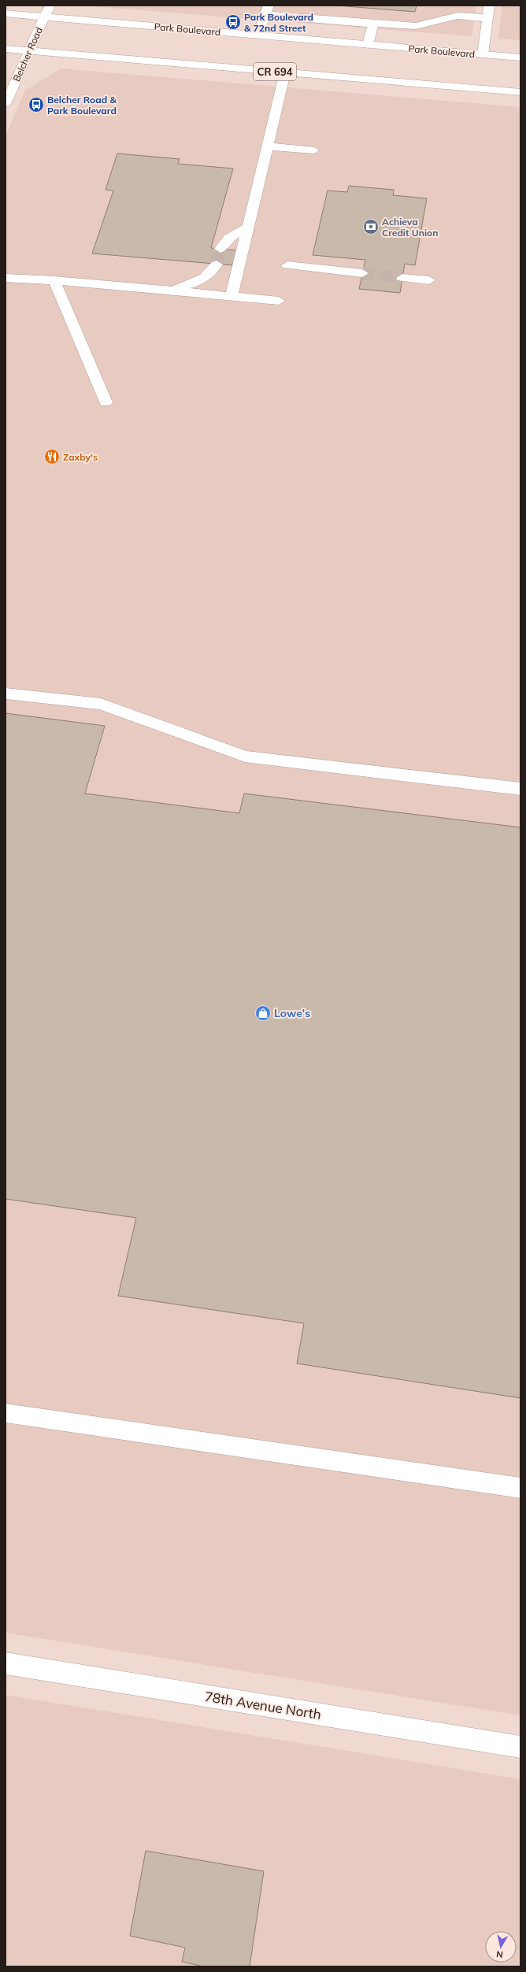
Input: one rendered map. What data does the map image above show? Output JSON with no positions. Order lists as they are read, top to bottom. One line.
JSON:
{"streets":{"main road":["Park Boulevard","Belcher Road","CR 694","78th Avenue North"]},"crossings":[["Park Boulevard","Belcher Road"],["Belcher Road","CR 694"]],"places":{"bus stop":["Park Boulevard & 72nd Street","Belcher Road & Park Boulevard"],"bank":["Achieva Credit Union"],"restaurant":["Zaxby's"],"shop":["Lowe's"]},"north":"bottom"}
